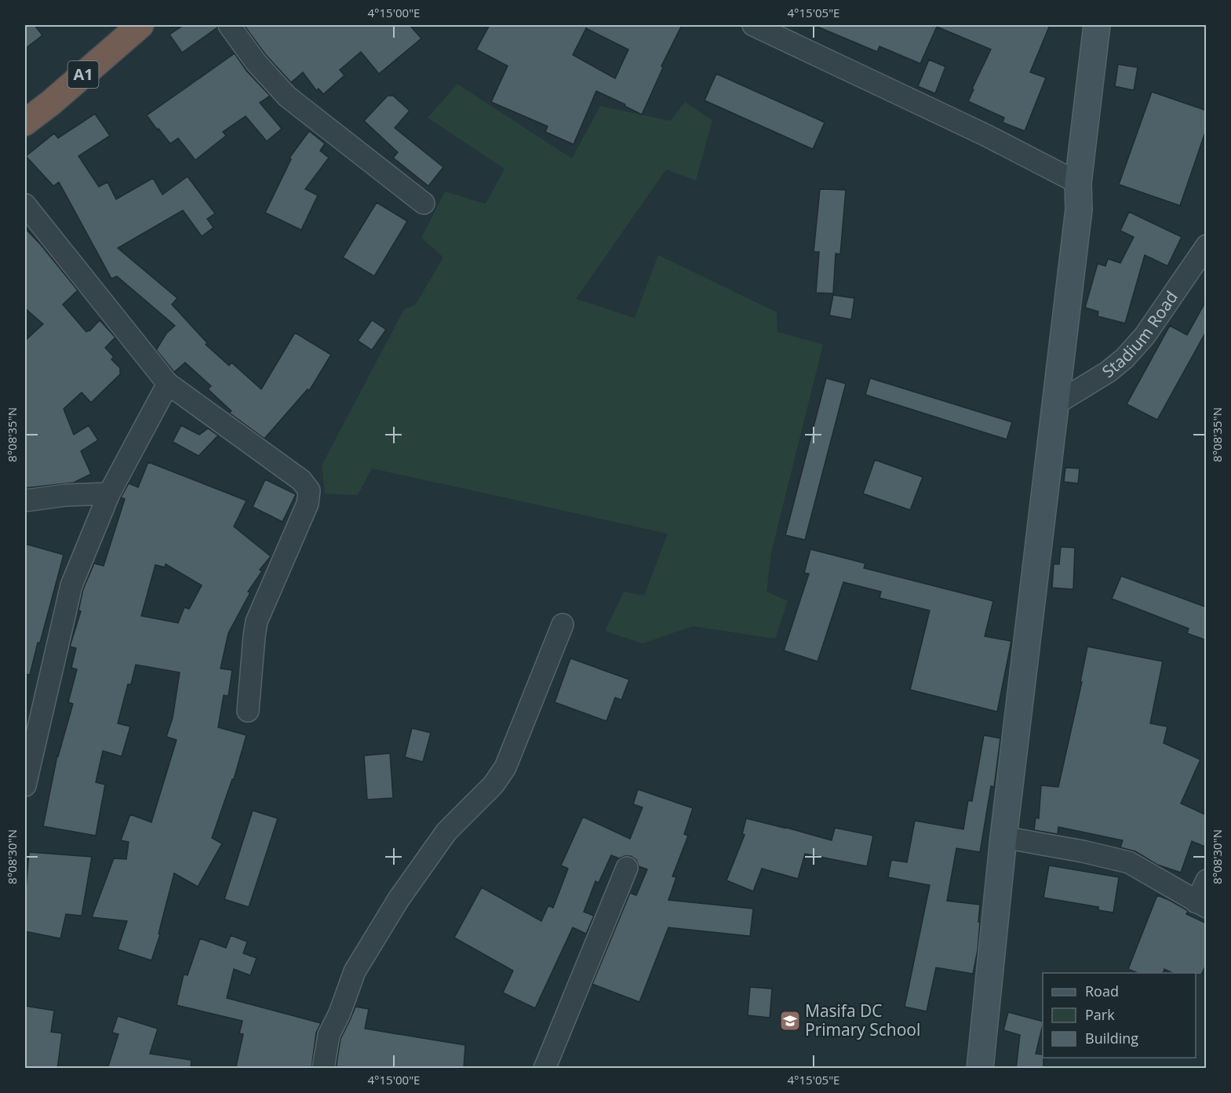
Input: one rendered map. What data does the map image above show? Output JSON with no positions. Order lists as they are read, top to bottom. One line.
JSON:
{"streets":{"highway":["A1"],"street":["Stadium Road"]},"places":{"school or university":["Masifa DC Primary School"]},"legend":["Road","Park","Building"],"coordinates":["4°15'00\"E","4°15'05\"E","8°08'35\"N","8°08'30\"N"]}
